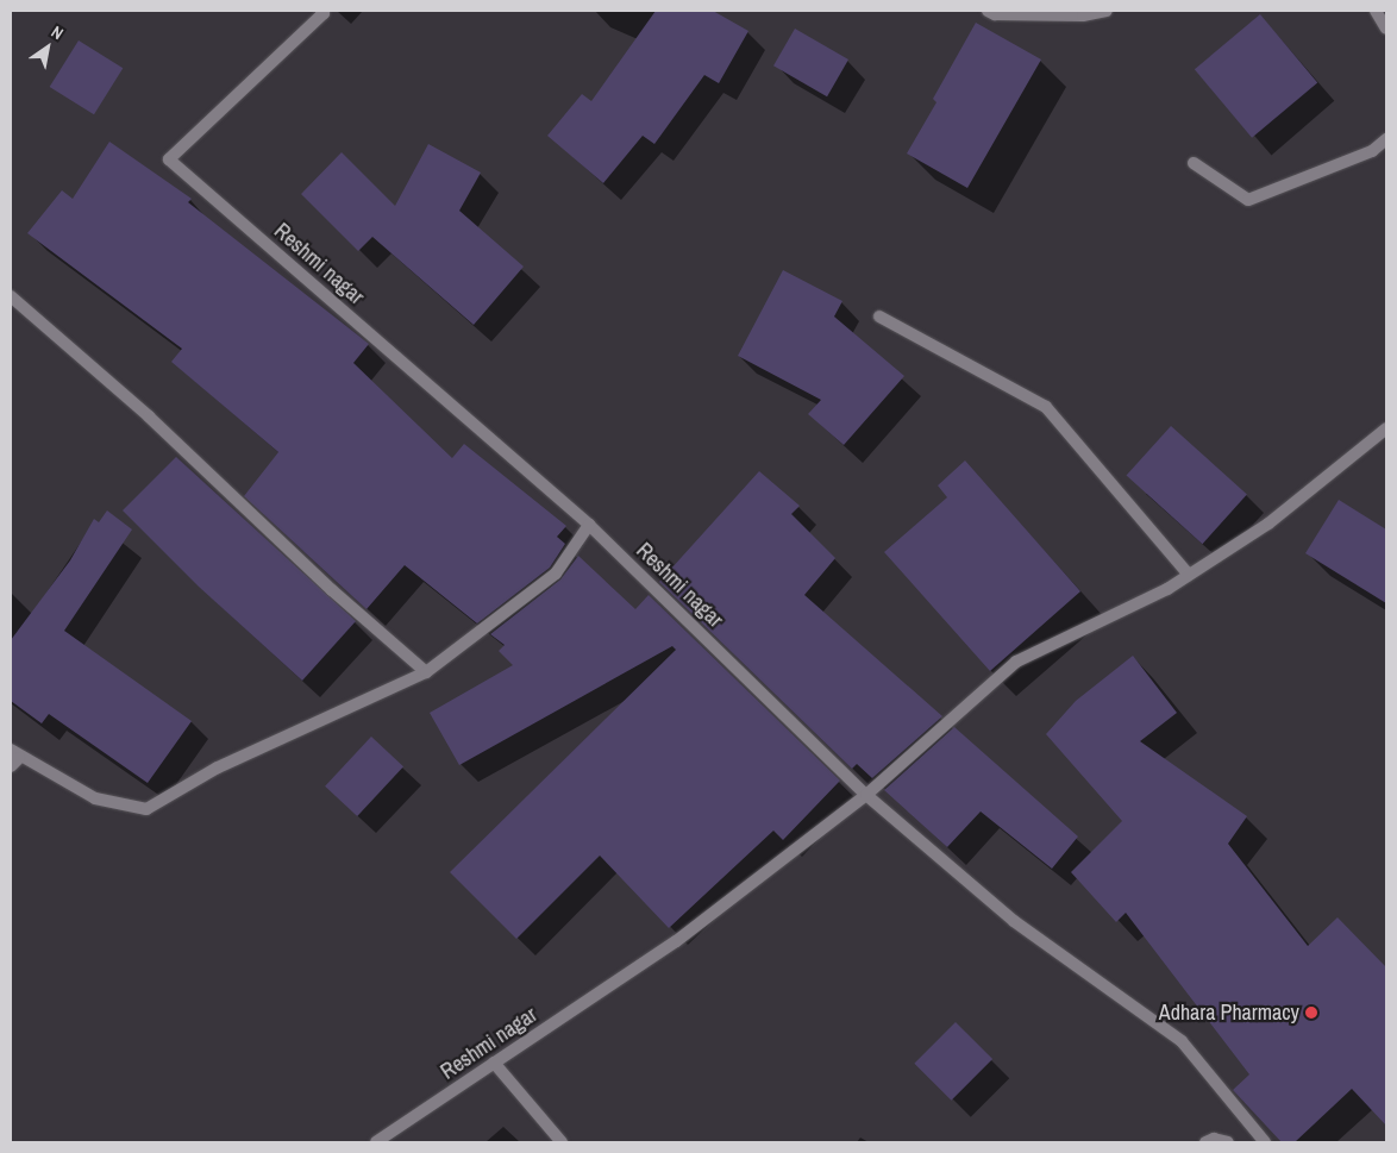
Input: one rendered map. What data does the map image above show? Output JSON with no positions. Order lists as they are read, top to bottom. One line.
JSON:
{"streets":{"street":["Reshmi nagar"]},"places":["Adhara Pharmacy"],"north":"top right"}
